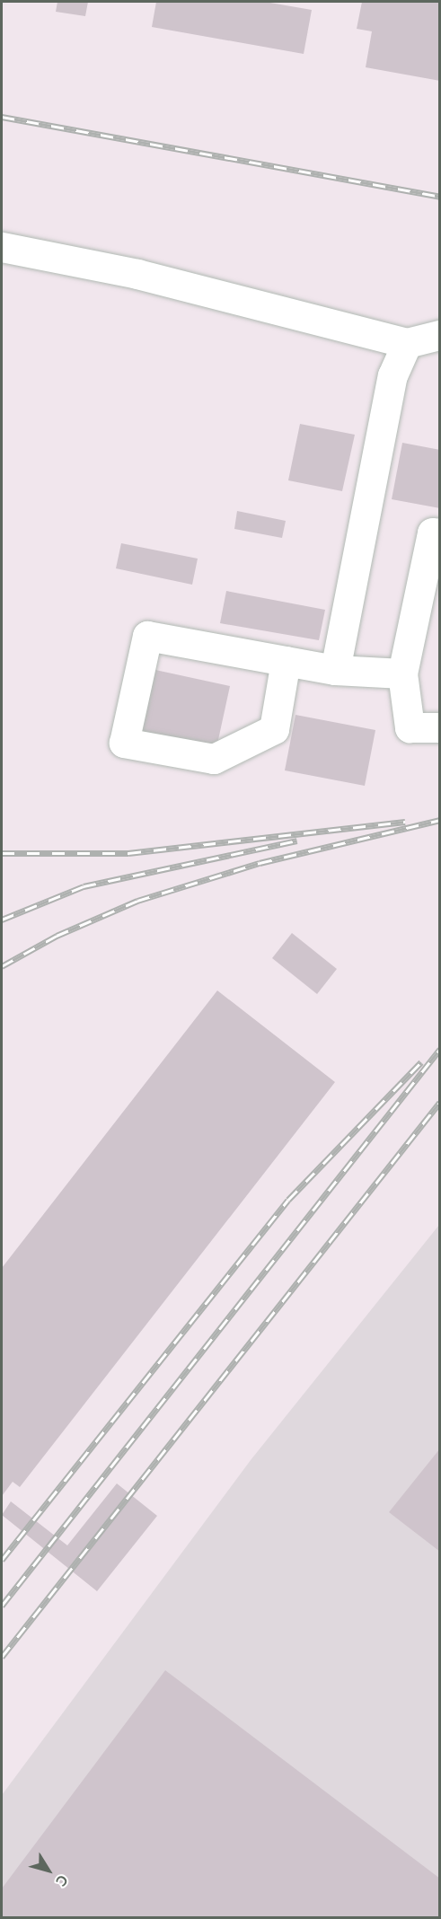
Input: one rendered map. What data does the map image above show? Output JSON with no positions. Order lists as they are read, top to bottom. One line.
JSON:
{"north":"bottom right"}
